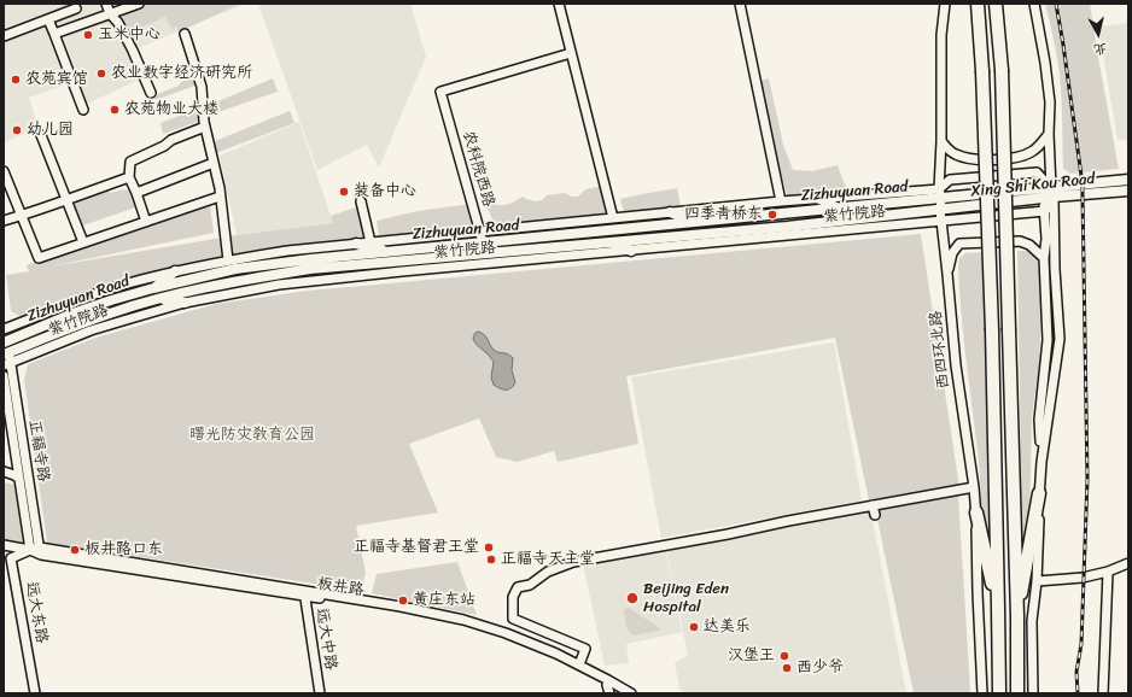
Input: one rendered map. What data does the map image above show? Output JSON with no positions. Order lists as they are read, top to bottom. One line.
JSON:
{"streets":{"main road":["Xing Shi Kou Road","Zizhuyuan Road"],"street":["农科院西路","紫竹院路","西四环北路","正福寺路","板井路","远大东路","远大中路"]},"crossings":[["农科院西路","Zizhuyuan Road"],["农科院西路","紫竹院路"],["Xing Shi Kou Road","Zizhuyuan Road"],["Xing Shi Kou Road","紫竹院路"],["Xing Shi Kou Road","西四环北路"],["Zizhuyuan Road","紫竹院路"],["Zizhuyuan Road","西四环北路"],["Zizhuyuan Road","正福寺路"],["紫竹院路","西四环北路"],["紫竹院路","正福寺路"],["正福寺路","板井路"],["板井路","远大东路"],["板井路","远大中路"]],"parks":["曙光防灾教育公园"],"places":["玉米中心","农业数字经济研究所","农苑宾馆","农苑物业大楼","幼儿园","装备中心","四季青桥东","正福寺基督君王堂","板井路口东","正福寺天主堂","Beijing Eden Hospital","黄庄东站","达美乐","汉堡王","西少爷"],"north":"bottom"}
